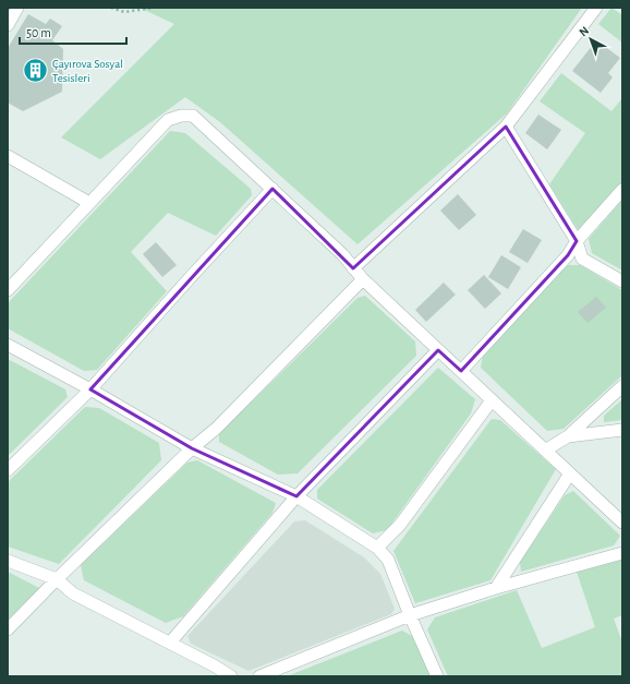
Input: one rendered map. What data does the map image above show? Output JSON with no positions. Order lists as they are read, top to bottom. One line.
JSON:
{"places":{"building":["Çayırova Sosyal Tesisleri"]},"scale_bar":"50 m","north":"top left"}
